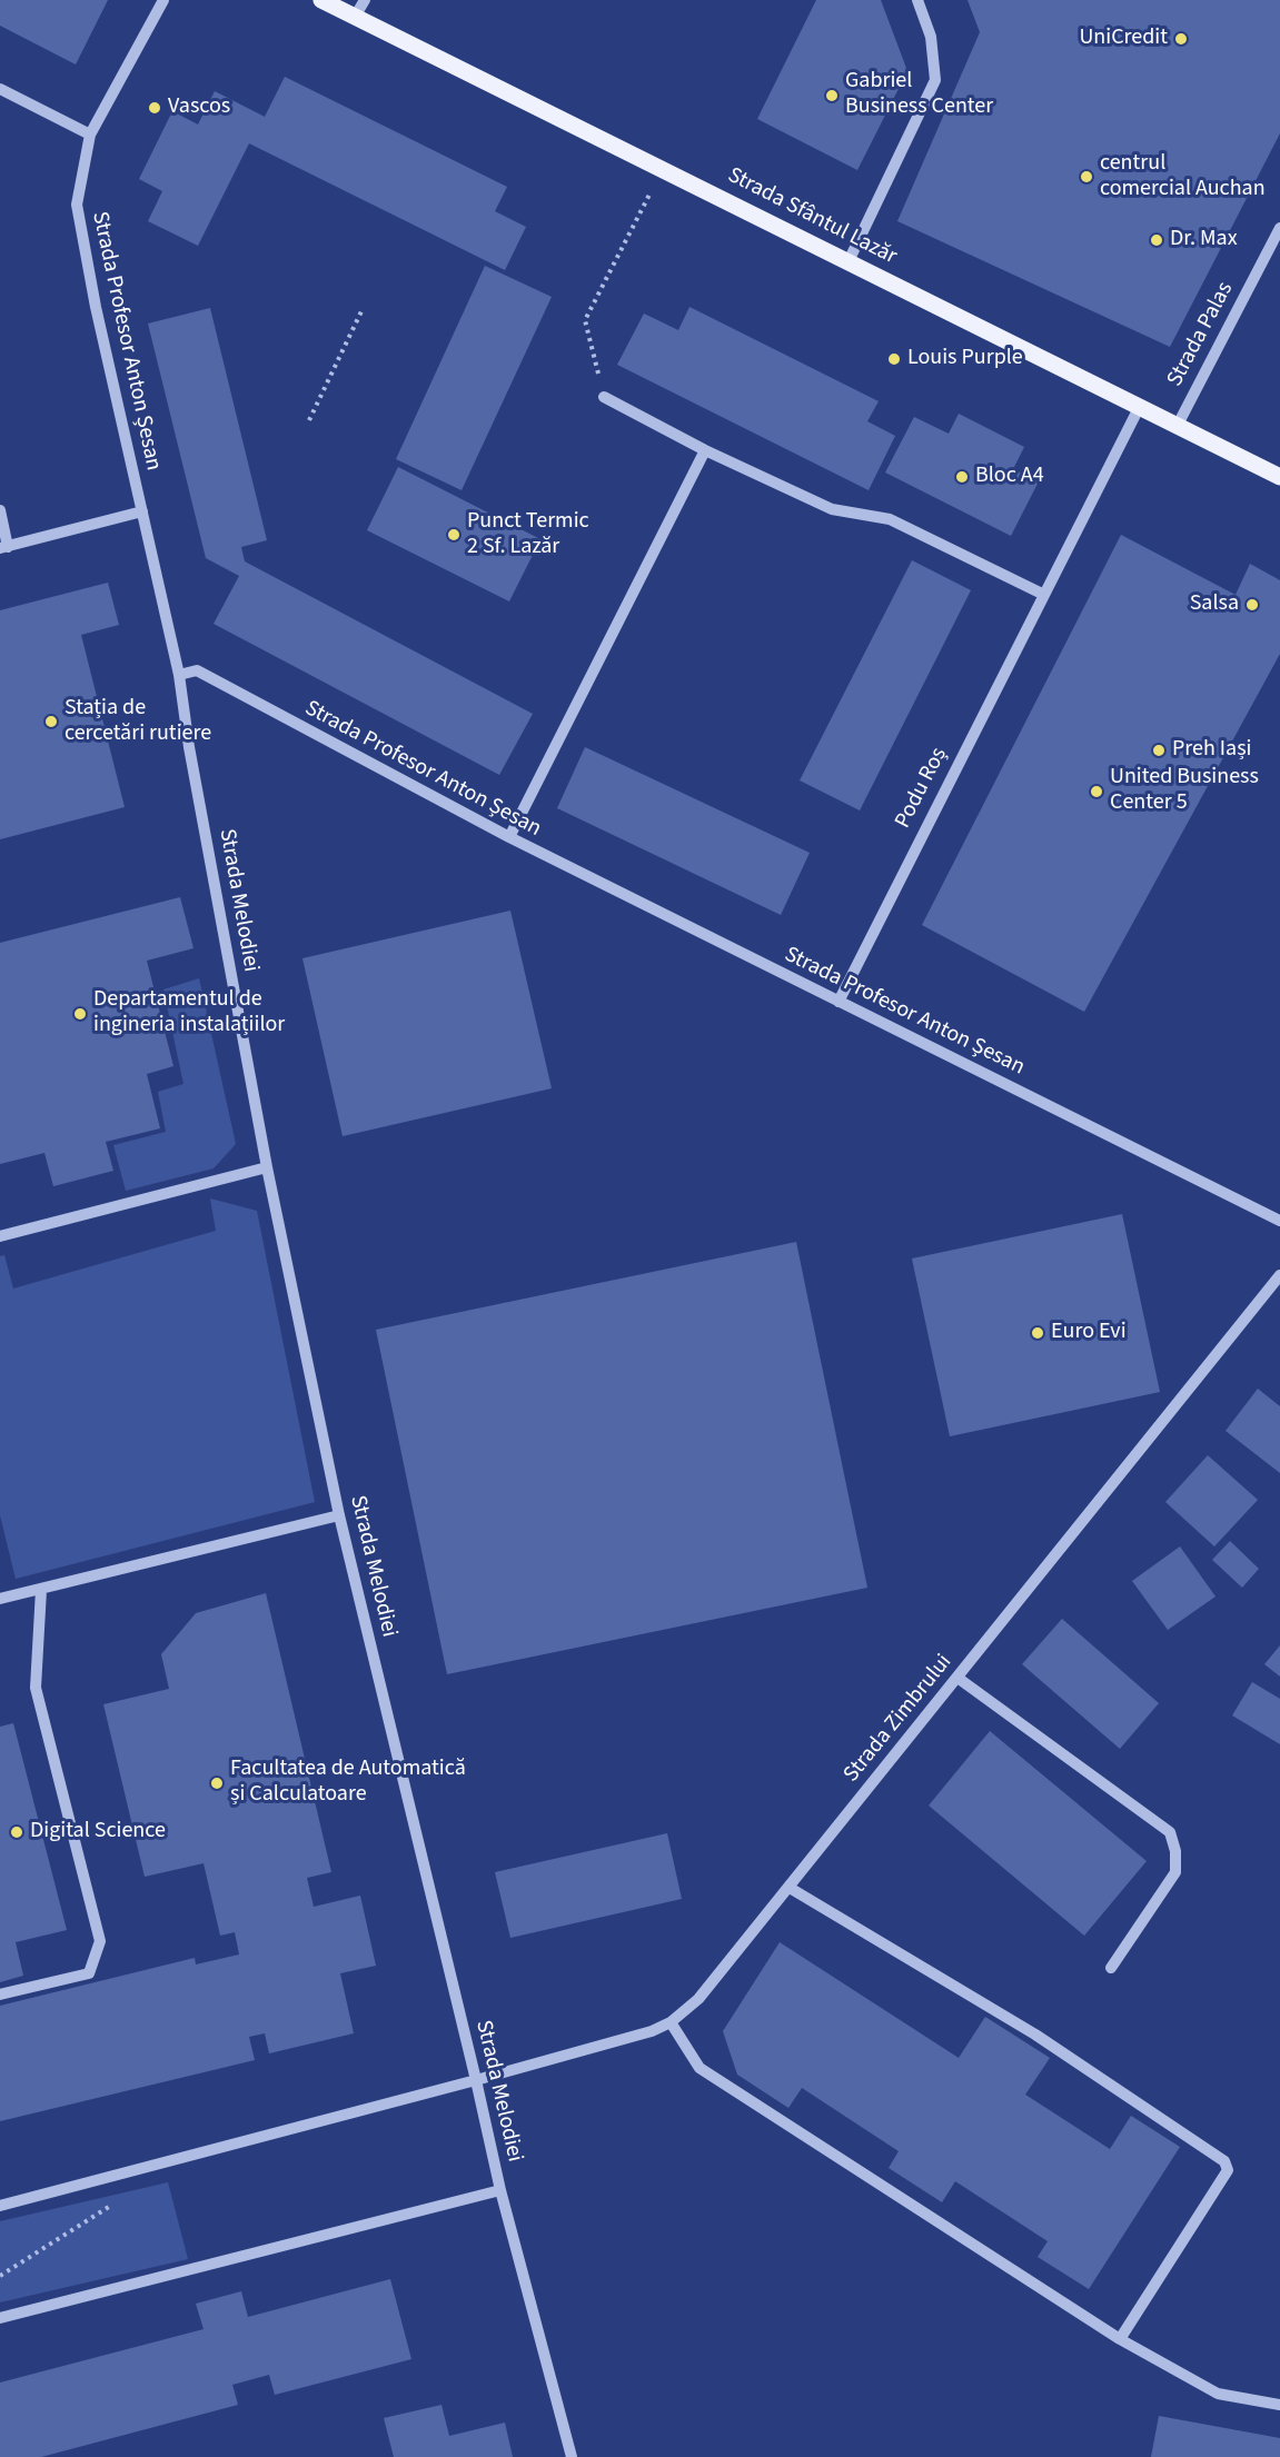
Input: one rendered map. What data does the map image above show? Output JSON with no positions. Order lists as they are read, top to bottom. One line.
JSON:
{"streets":{"main road":["Strada Sfântul Lazăr"],"street":["Strada Palas","Strada Profesor Anton Șesan","Podu Roș","Strada Melodiei","Strada Zimbrului"]},"crossings":[["Strada Sfântul Lazăr","Strada Palas"],["Strada Sfântul Lazăr","Podu Roș"],["Strada Profesor Anton Șesan","Podu Roș"],["Strada Profesor Anton Șesan","Strada Melodiei"],["Strada Melodiei","Strada Zimbrului"]],"places":["UniCredit","Gabriel Business Center","Vascos","centrul comercial Auchan","Dr. Max","Louis Purple","Bloc A4","Punct Termic 2 Sf. Lazăr","Salsa","Stația de cercetări rutiere","Preh Iași","United Business Center 5","Departamentul de ingineria instalațiilor","Euro Evi","Facultatea de Automatică și Calculatoare","Digital Science"]}
